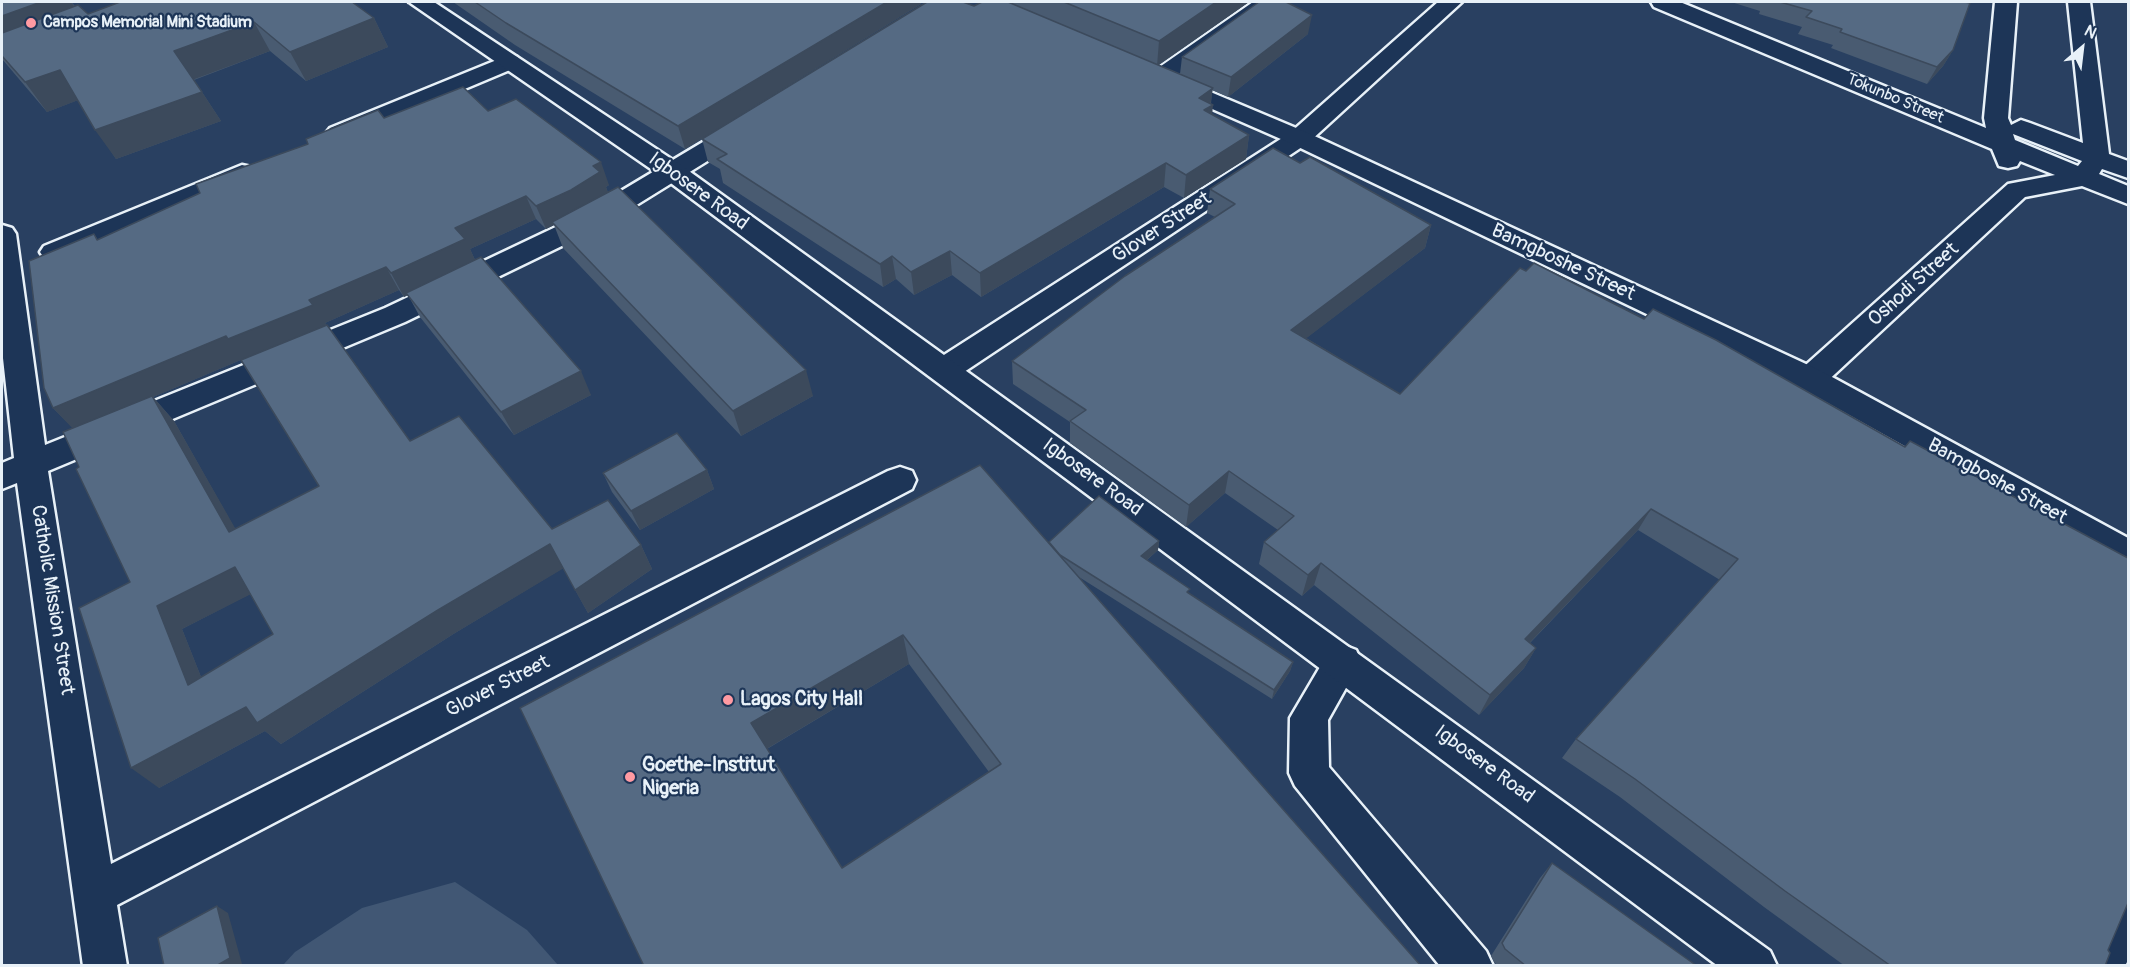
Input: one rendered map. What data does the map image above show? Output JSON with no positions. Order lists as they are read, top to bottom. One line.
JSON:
{"streets":{"street":["Tokunbo Street","Igbosere Road","Glover Street","Bamgboshe Street","Oshodi Street","Catholic Mission Street"]},"crossings":[["Igbosere Road","Glover Street"],["Glover Street","Bamgboshe Street"],["Glover Street","Catholic Mission Street"],["Bamgboshe Street","Oshodi Street"]],"places":["Campos Memorial Mini Stadium","Lagos City Hall","Goethe-Institut Nigeria"],"north":"top right"}
